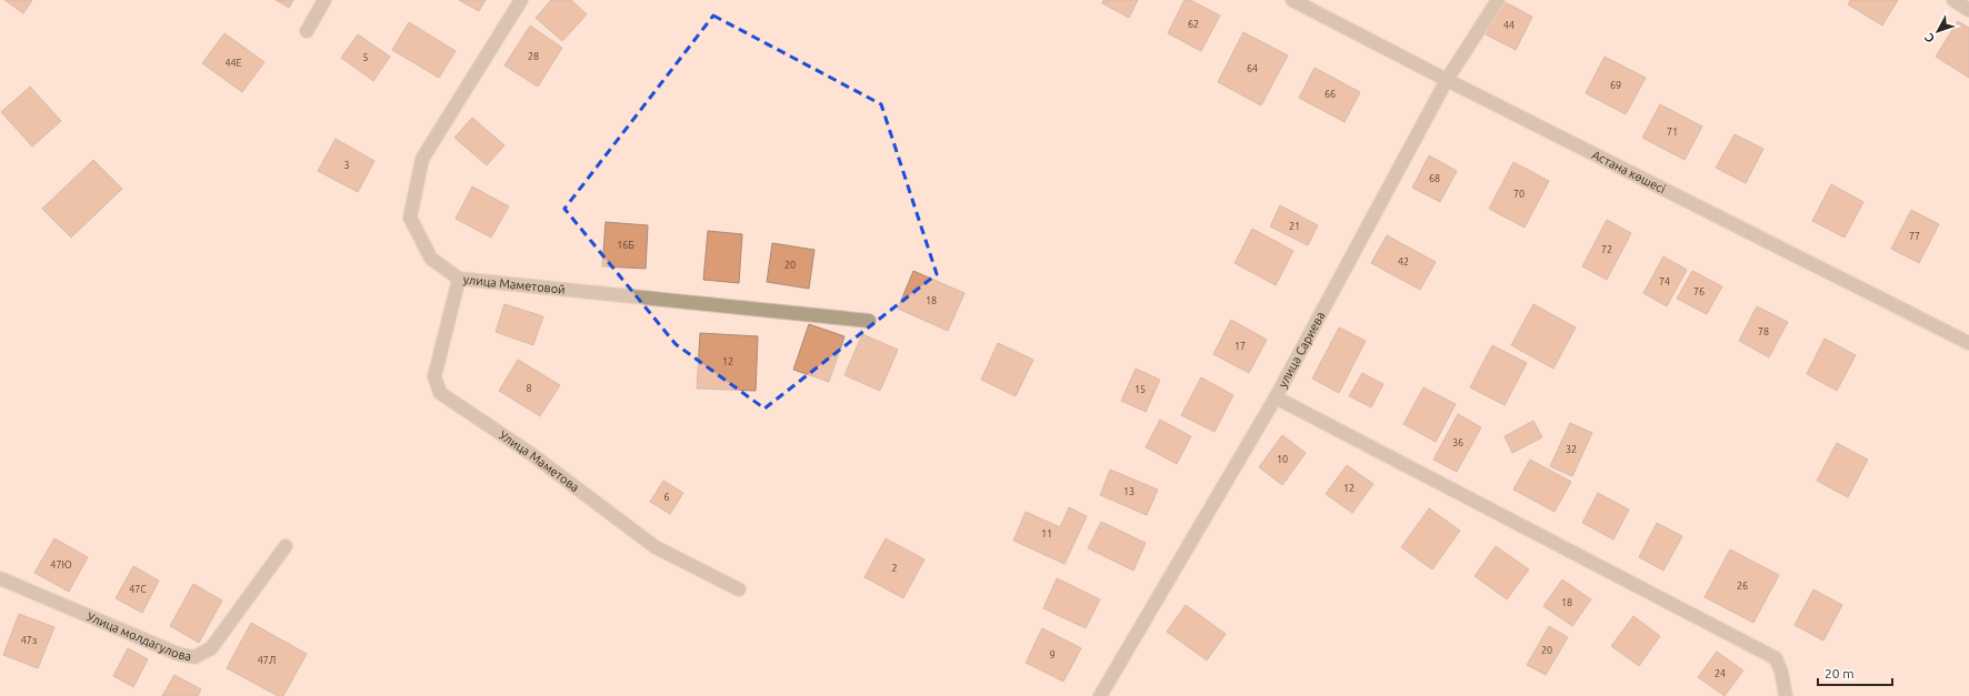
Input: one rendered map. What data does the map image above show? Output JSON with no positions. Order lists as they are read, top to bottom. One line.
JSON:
{"streets":{"street":["Астана көшесі","улица Маметовой","улица Сариева","Улица Маметова","Улица молдагулова"]},"crossings":[["Астана көшесі","улица Сариева"],["улица Маметовой","Улица Маметова"]],"house_numbers":["62","44","28","5","44Е","64","69","66","71","3","68","70","21","77","16Б","72","42","20","74","76","18","78","17","12","8","15","36","32","10","12","13","6","11","47Ю","2","26","47С","18","47з","20","9","47Л","24"],"scale_bar":"20 m","north":"bottom left"}
